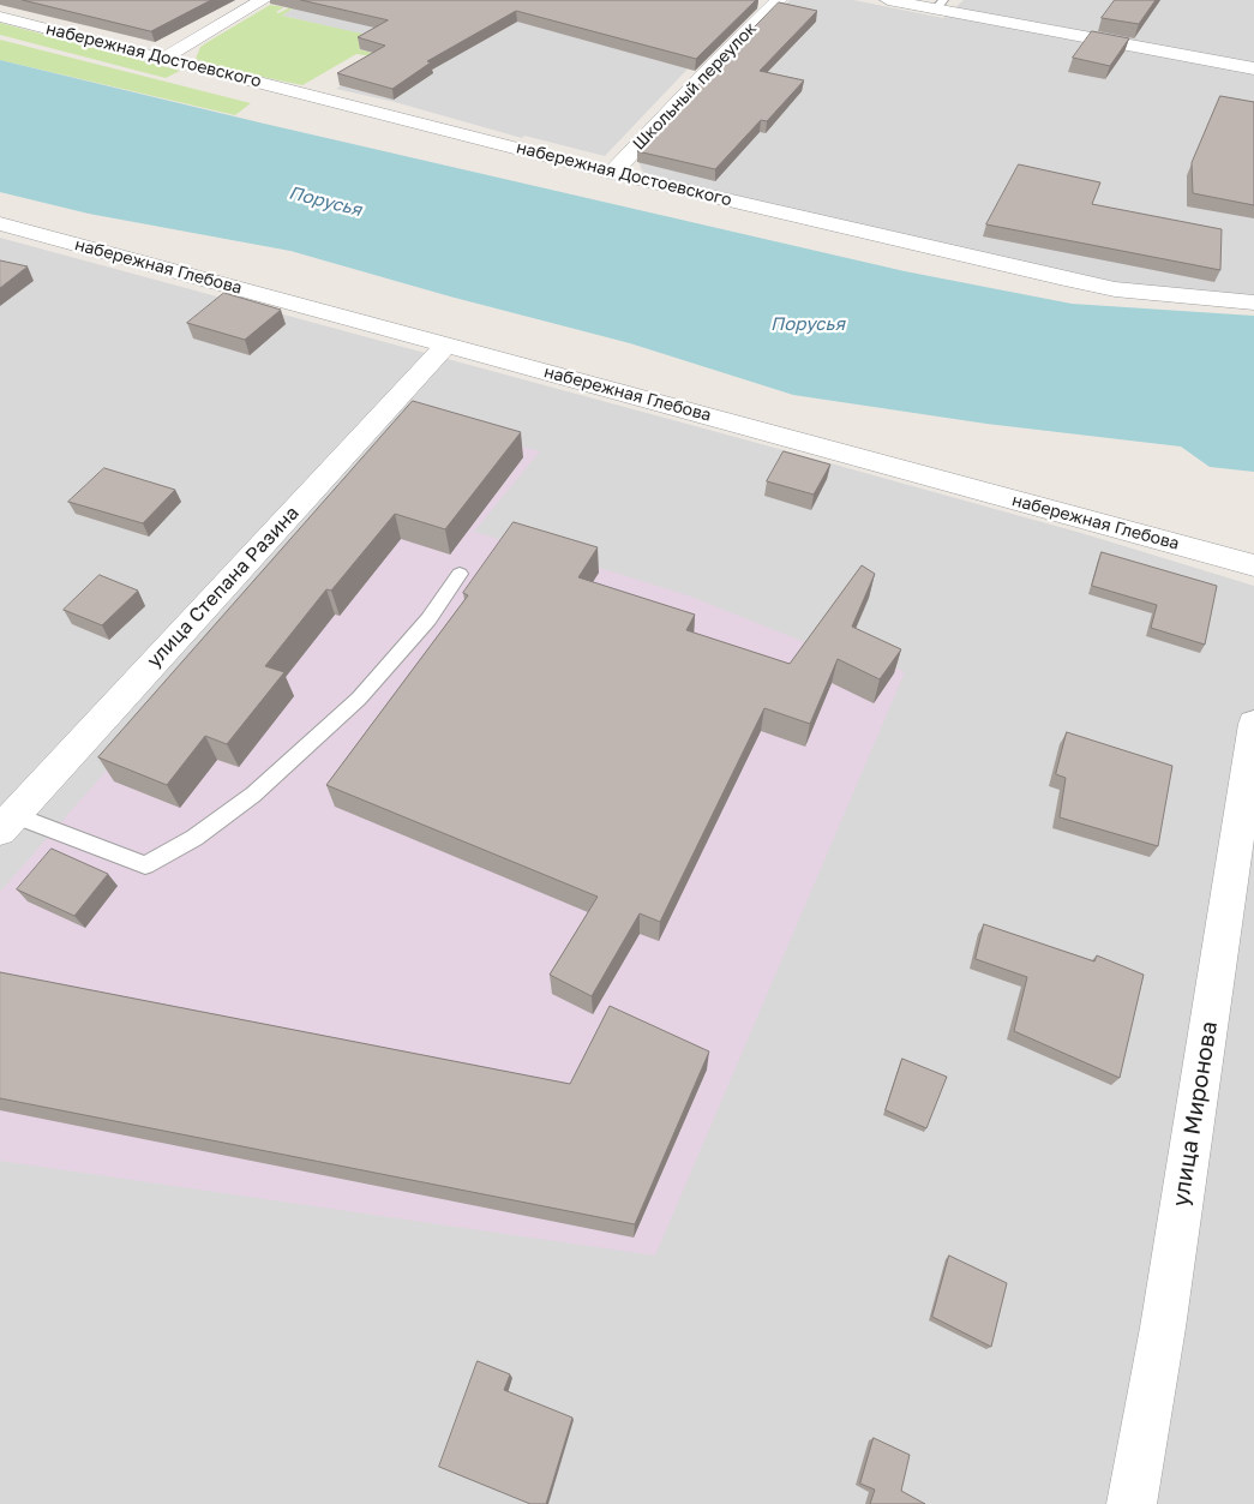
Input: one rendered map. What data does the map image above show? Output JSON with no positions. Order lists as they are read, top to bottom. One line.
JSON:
{"streets":{"street":["набережная Достоевского","Школьный переулок","набережная Глебова","улица Степана Разина","улица Миронова"]},"crossings":[["набережная Достоевского","Школьный переулок"],["набережная Глебова","улица Степана Разина"]],"water":["Порусья"]}
